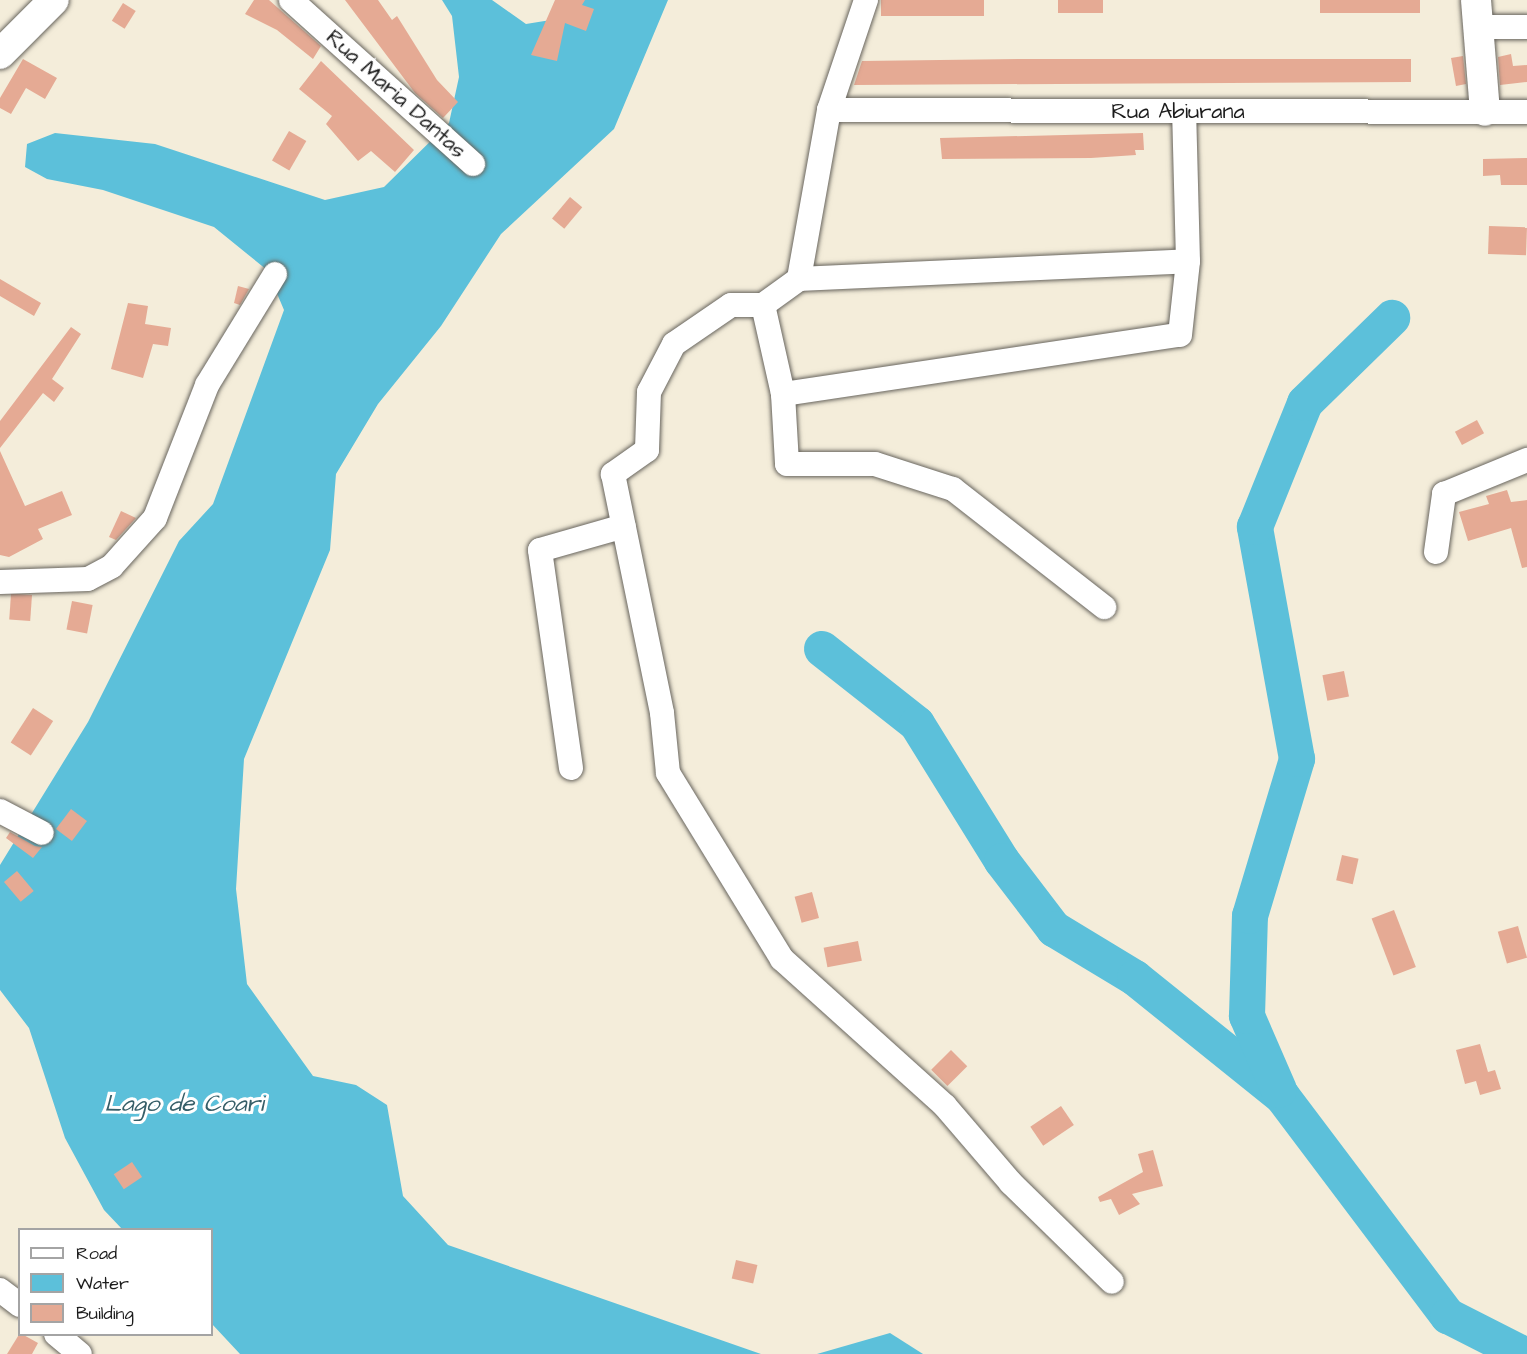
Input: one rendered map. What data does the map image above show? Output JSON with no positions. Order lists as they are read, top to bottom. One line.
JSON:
{"streets":{"street":["Rua Maria Dantas","Rua Abiurana"]},"water":["Lago de Coari"],"legend":["Road","Water","Building"]}
